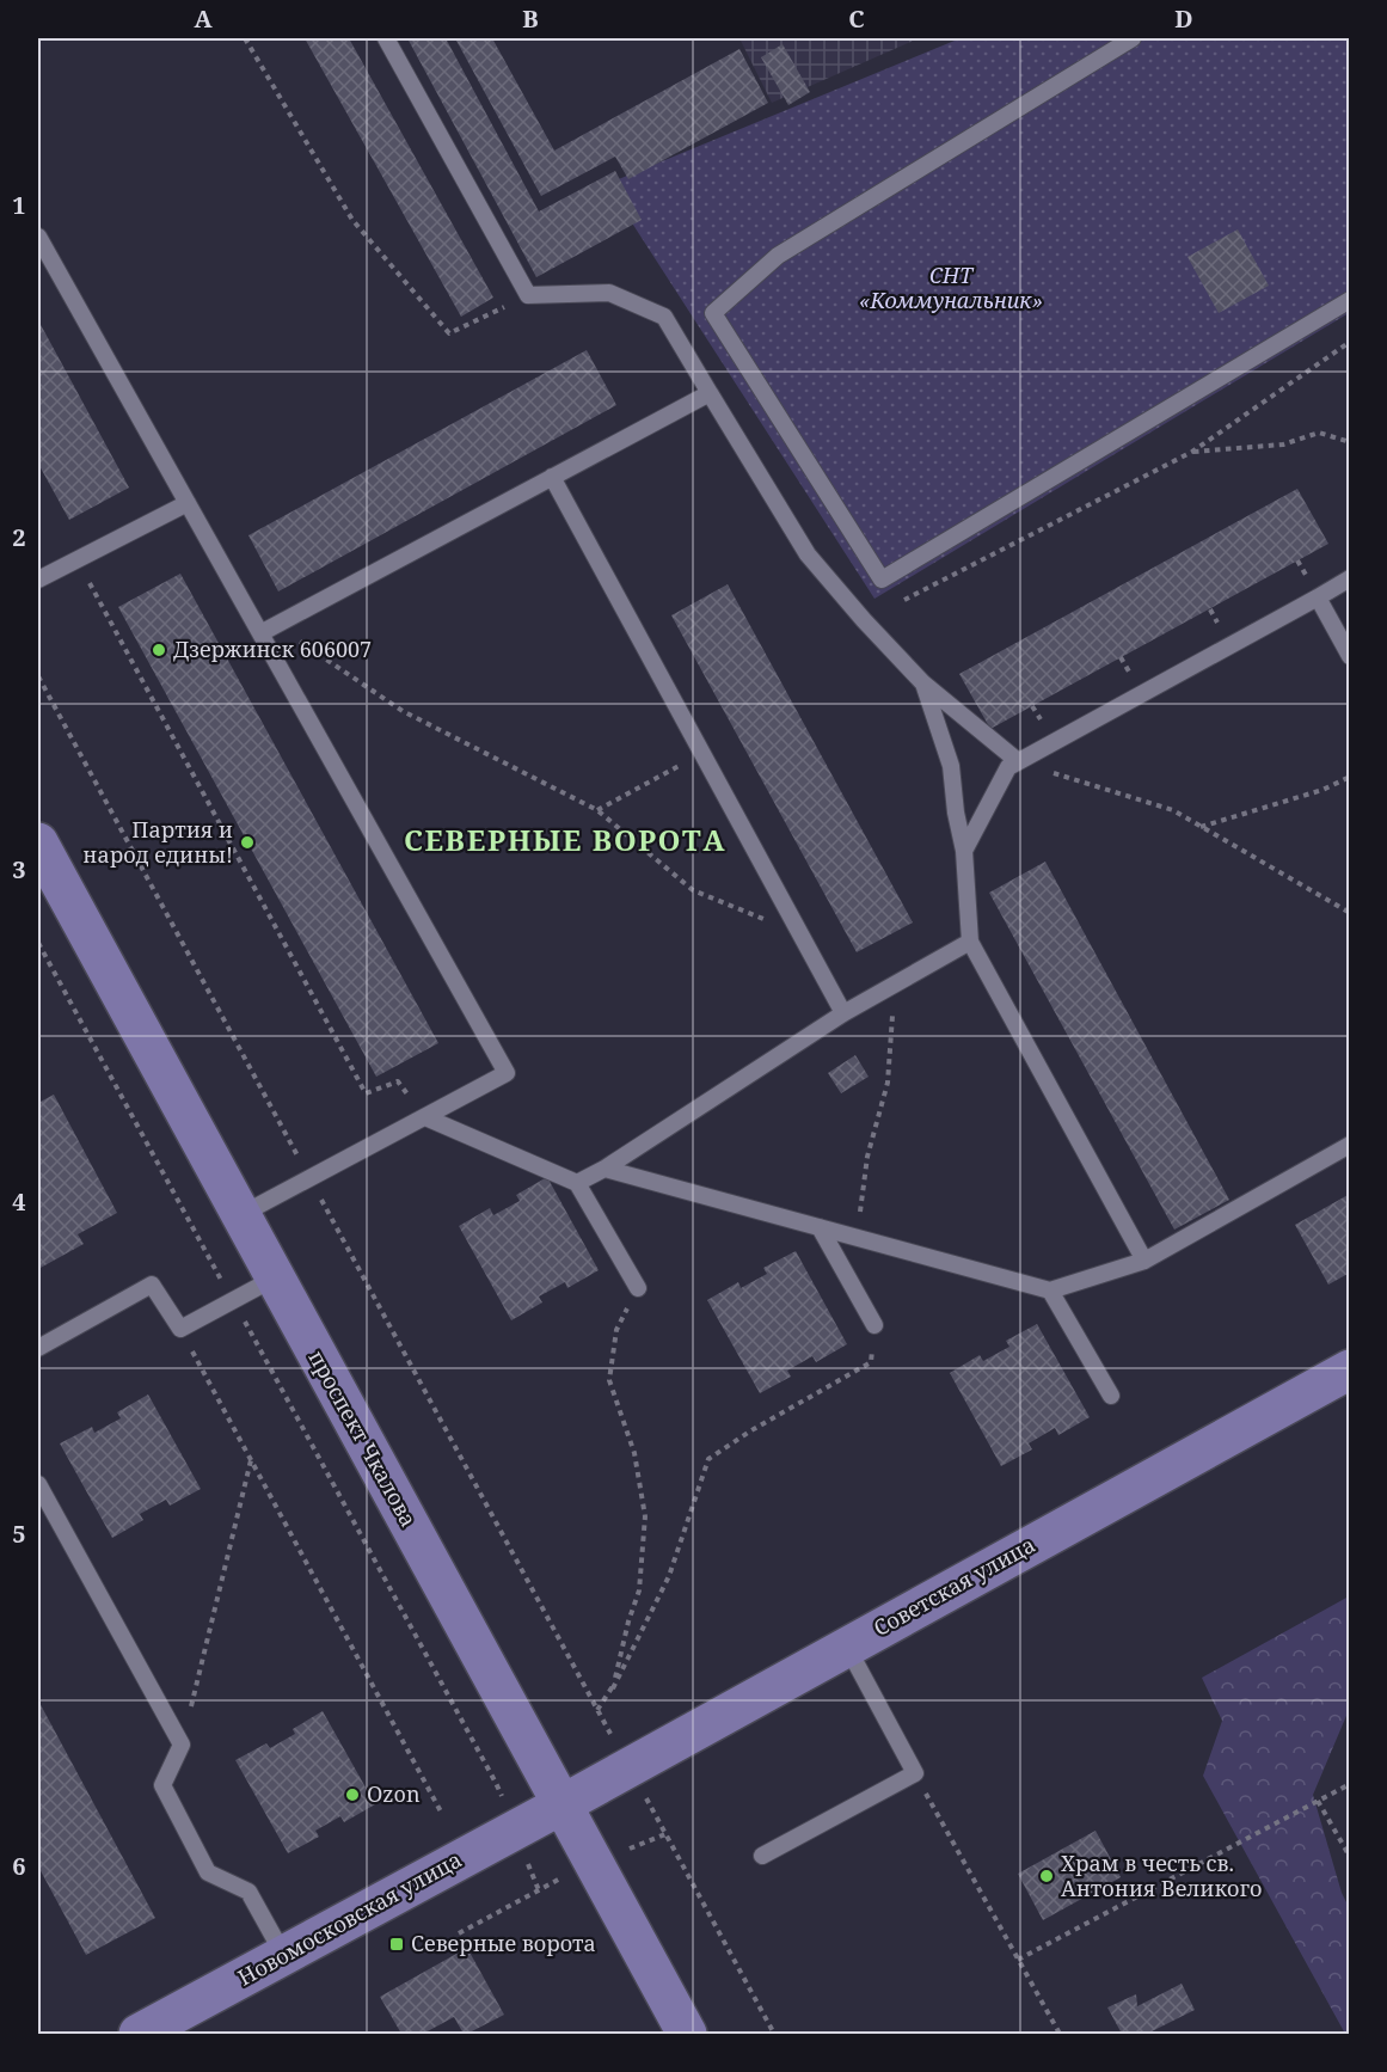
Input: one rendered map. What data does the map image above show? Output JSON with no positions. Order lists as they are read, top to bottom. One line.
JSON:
{"streets":{"street":["проспект Чкалова","Советская улица","Новомосковская улица"]},"crossings":[["проспект Чкалова","Советская улица"],["проспект Чкалова","Новомосковская улица"],["Советская улица","Новомосковская улица"]],"districts":["СЕВЕРНЫЕ ВОРОТА"],"parks":["СНТ «Коммунальник»"],"places":{"other":["Дзержинск 606007","Партия и народ едины!","Ozon","Храм в честь св. Антония Великого"],"transit":["Северные ворота"]},"grid":{"columns":["A","B","C","D"],"rows":["1","2","3","4","5","6"]}}
